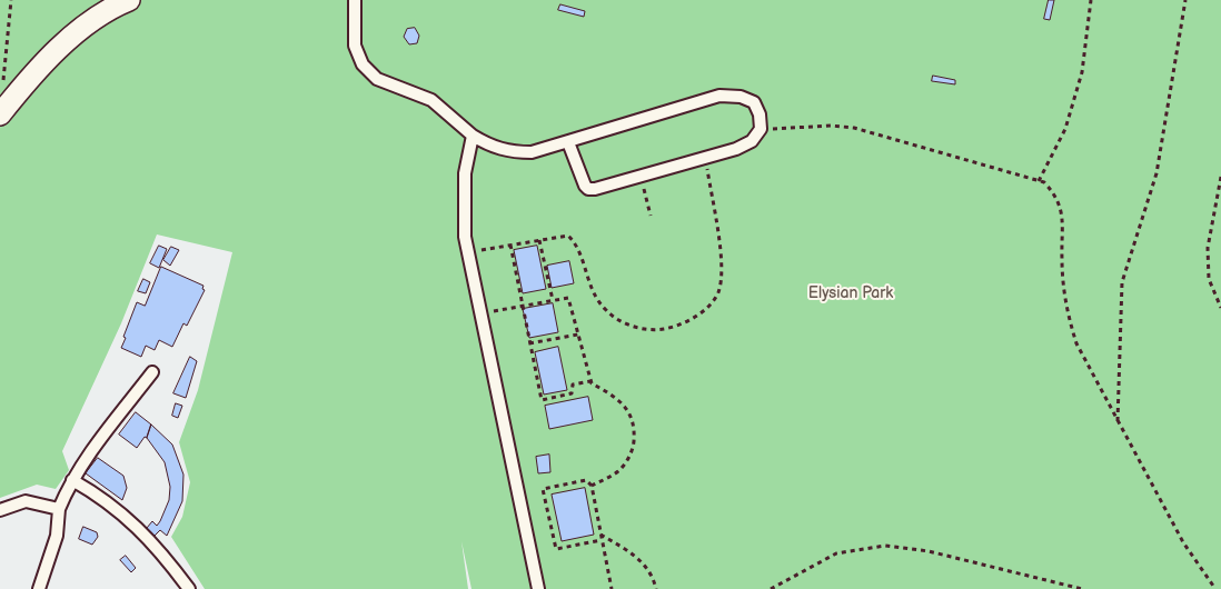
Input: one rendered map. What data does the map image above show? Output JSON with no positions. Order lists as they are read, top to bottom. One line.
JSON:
{"parks":["Elysian Park"]}
